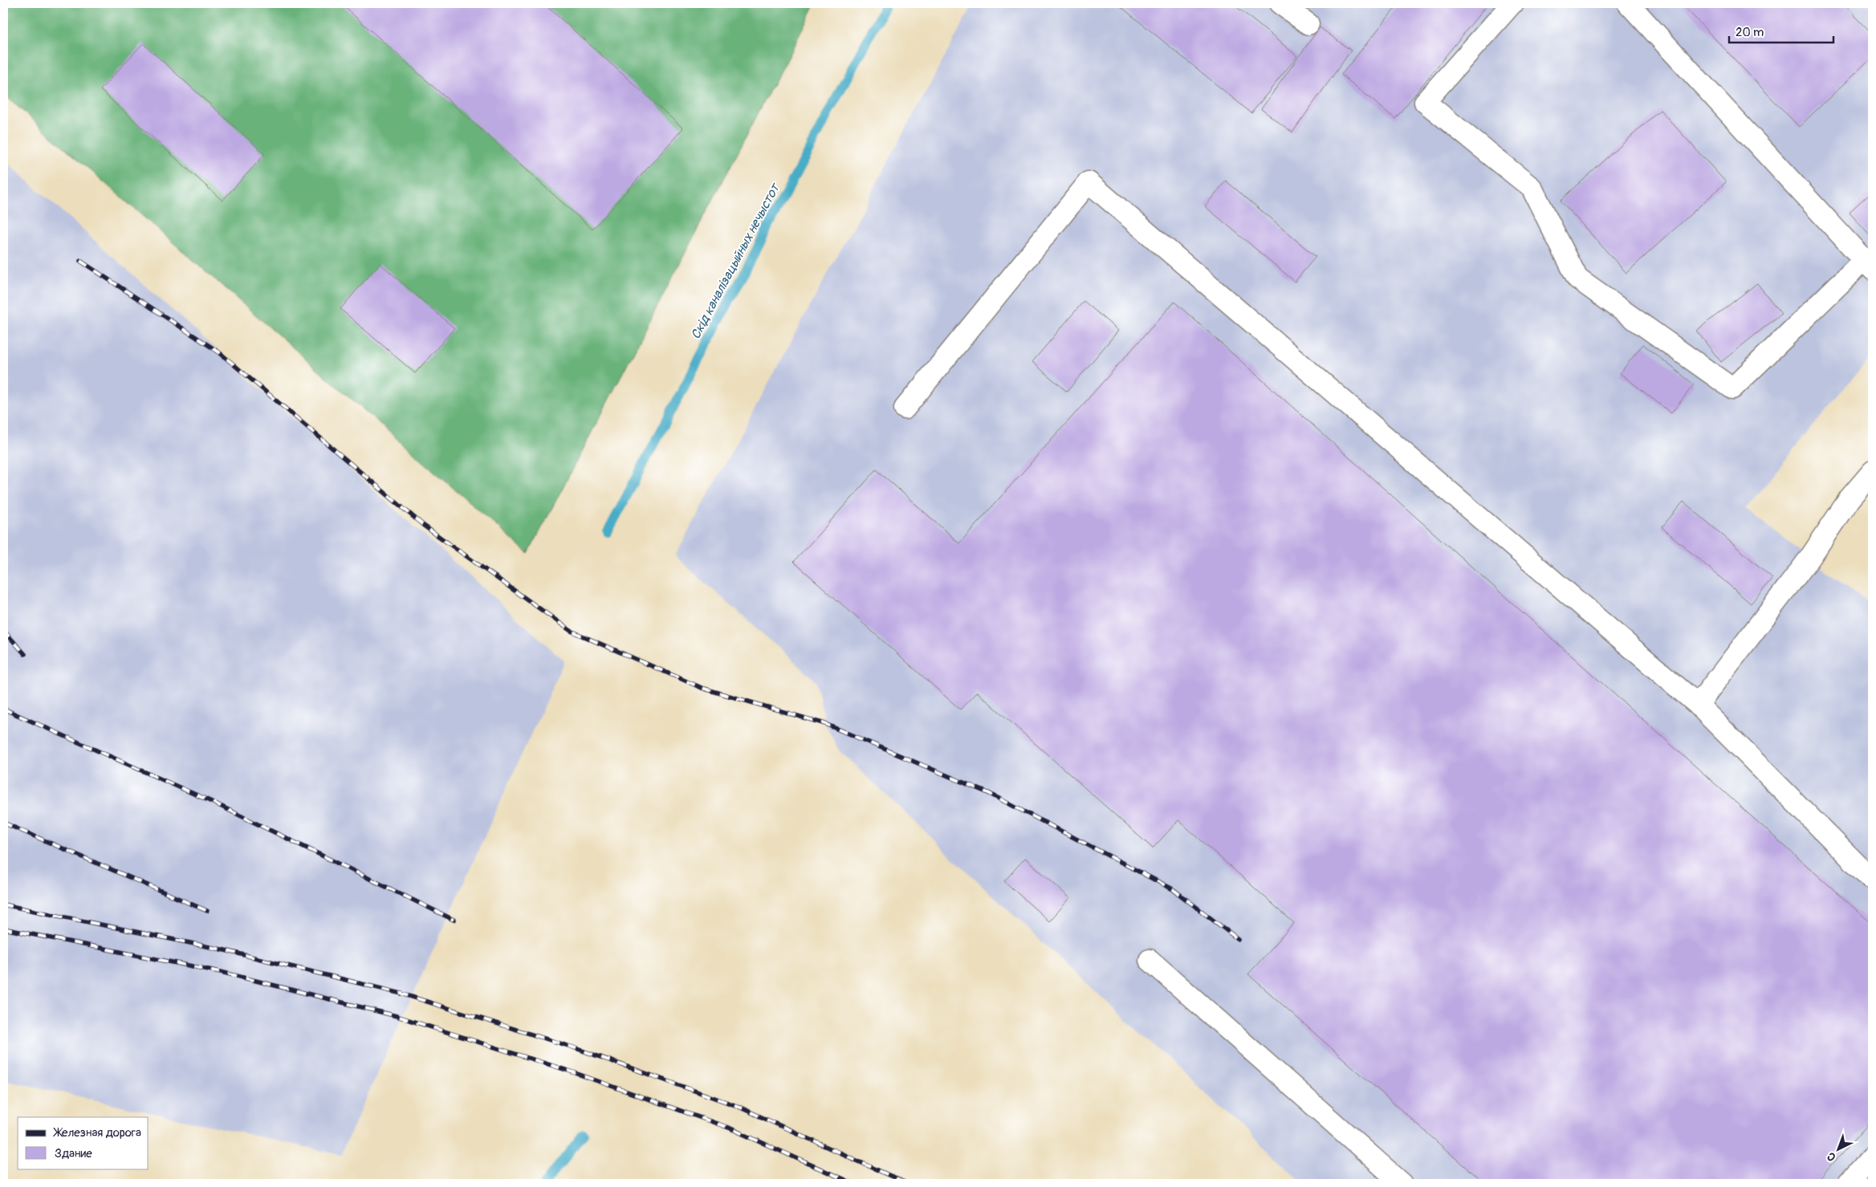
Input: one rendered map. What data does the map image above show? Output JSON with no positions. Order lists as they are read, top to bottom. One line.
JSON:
{"water":["Скід каналізацыйных нечыстот"],"legend":["Железная дорога","Здание"],"scale_bar":"20 m","north":"bottom left"}
